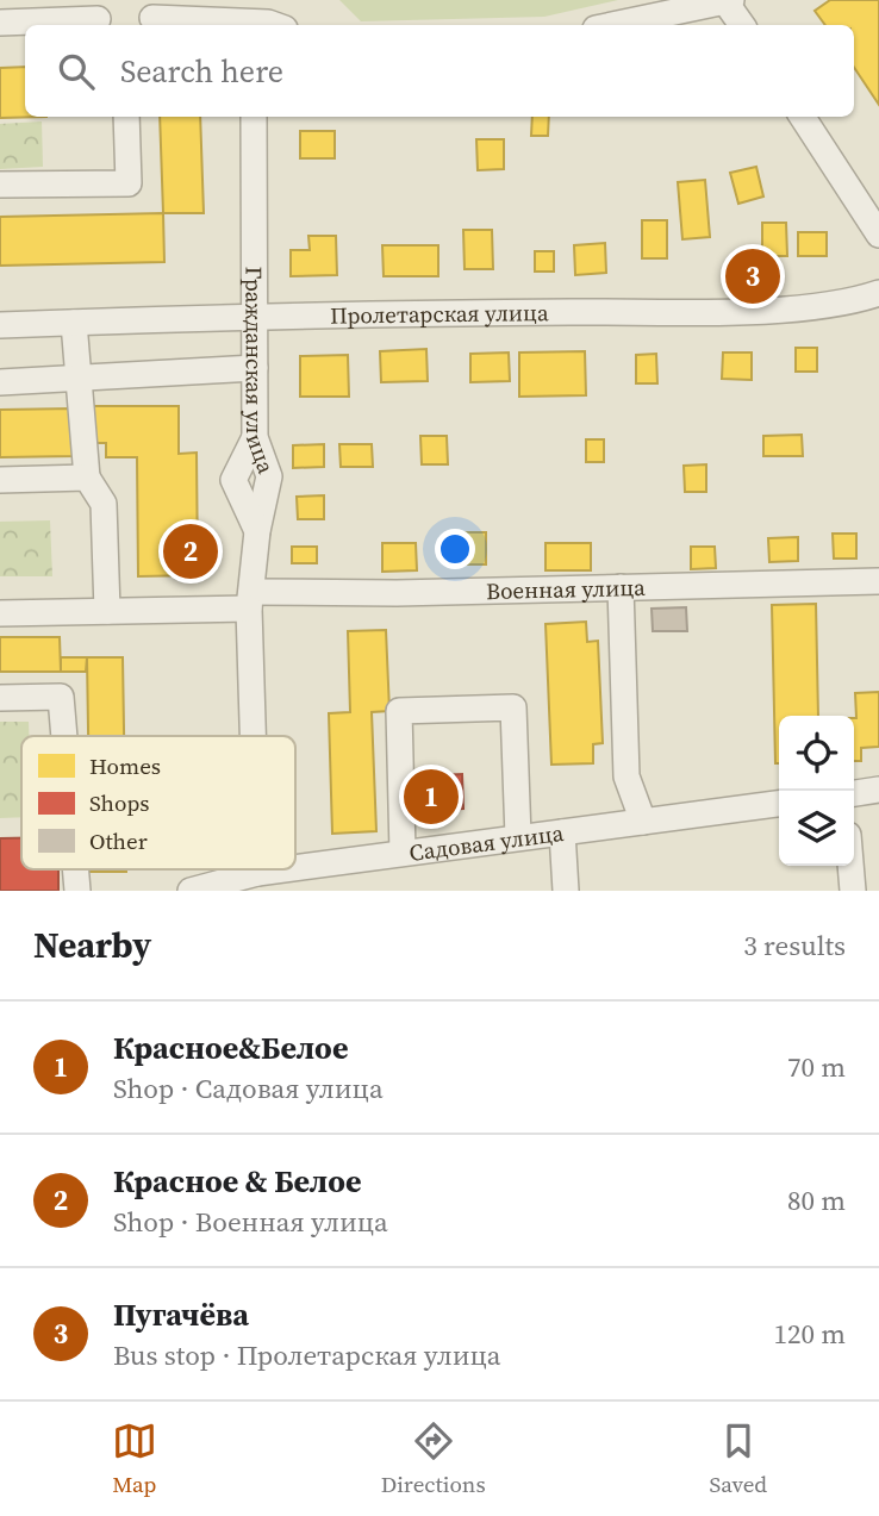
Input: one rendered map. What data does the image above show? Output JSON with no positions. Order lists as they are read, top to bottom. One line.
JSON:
{"streets":{"street":["Пролетарская улица","Гражданская улица","Военная улица","Садовая улица"]},"crossings":[["Пролетарская улица","Гражданская улица"],["Гражданская улица","Военная улица"],["Гражданская улица","Садовая улица"]],"legend":["Homes","Shops","Other"],"page":{"search":"Search here","pins":["3","2","1"],"heading":["Nearby","3 results"],"list":[{"mark":"1","name":"Красное&Белое","note":"Shop · Садовая улица","value":"70 m"},{"mark":"2","name":"Красное & Белое","note":"Shop · Военная улица","value":"80 m"},{"mark":"3","name":"Пугачёва","note":"Bus stop · Пролетарская улица","value":"120 m"}],"nav":["Map","Directions","Saved"]}}
